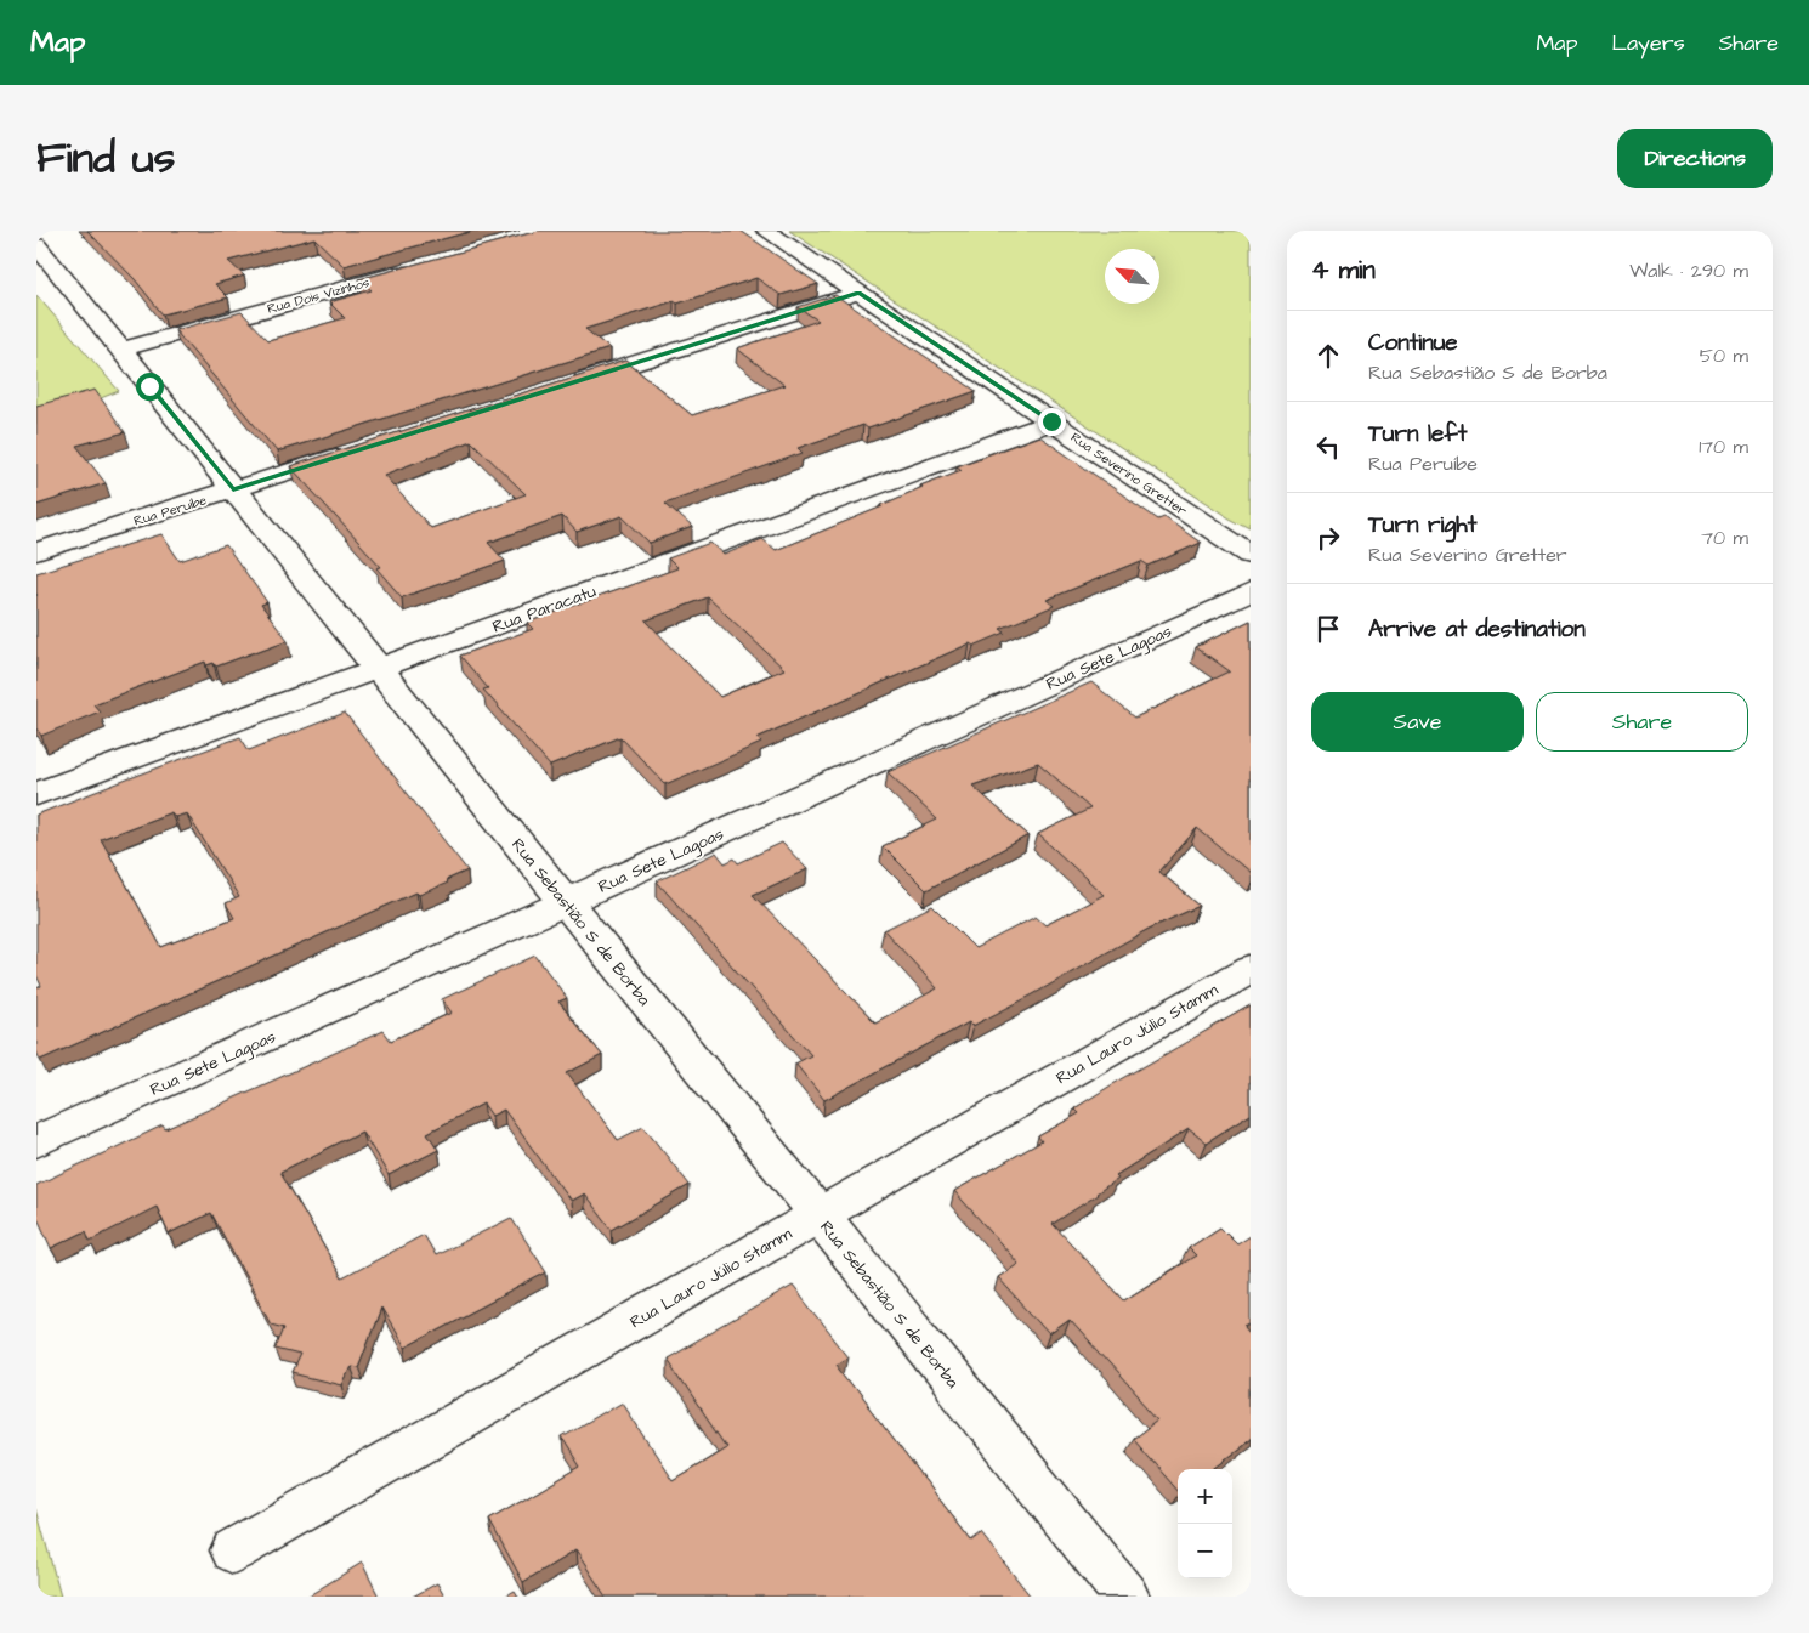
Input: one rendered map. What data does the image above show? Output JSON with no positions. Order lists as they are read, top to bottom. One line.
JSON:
{"streets":{"street":["Rua Dois Vizinhos","Rua Severino Gretter","Rua Peruíbe","Rua Paracatu","Rua Sete Lagoas","Rua Sebastião S de Borba","Rua Lauro Júlio Stamm"]},"crossings":[["Rua Dois Vizinhos","Rua Sebastião S de Borba"],["Rua Severino Gretter","Rua Paracatu"],["Rua Peruíbe","Rua Sebastião S de Borba"],["Rua Paracatu","Rua Sebastião S de Borba"],["Rua Sete Lagoas","Rua Sebastião S de Borba"],["Rua Sebastião S de Borba","Rua Lauro Júlio Stamm"]],"north":"top left","page":{"header":"Map","nav":["Map","Layers","Share"],"title":"Find us","buttons":["Directions",["Save","Share"]],"heading":["4 min","Walk · 290 m"],"list":[["Continue","Rua Sebastião S de Borba","50 m"],["Turn left","Rua Peruíbe","170 m"],["Turn right","Rua Severino Gretter","70 m"],"Arrive at destination"],"map_buttons":["+","−"]}}
